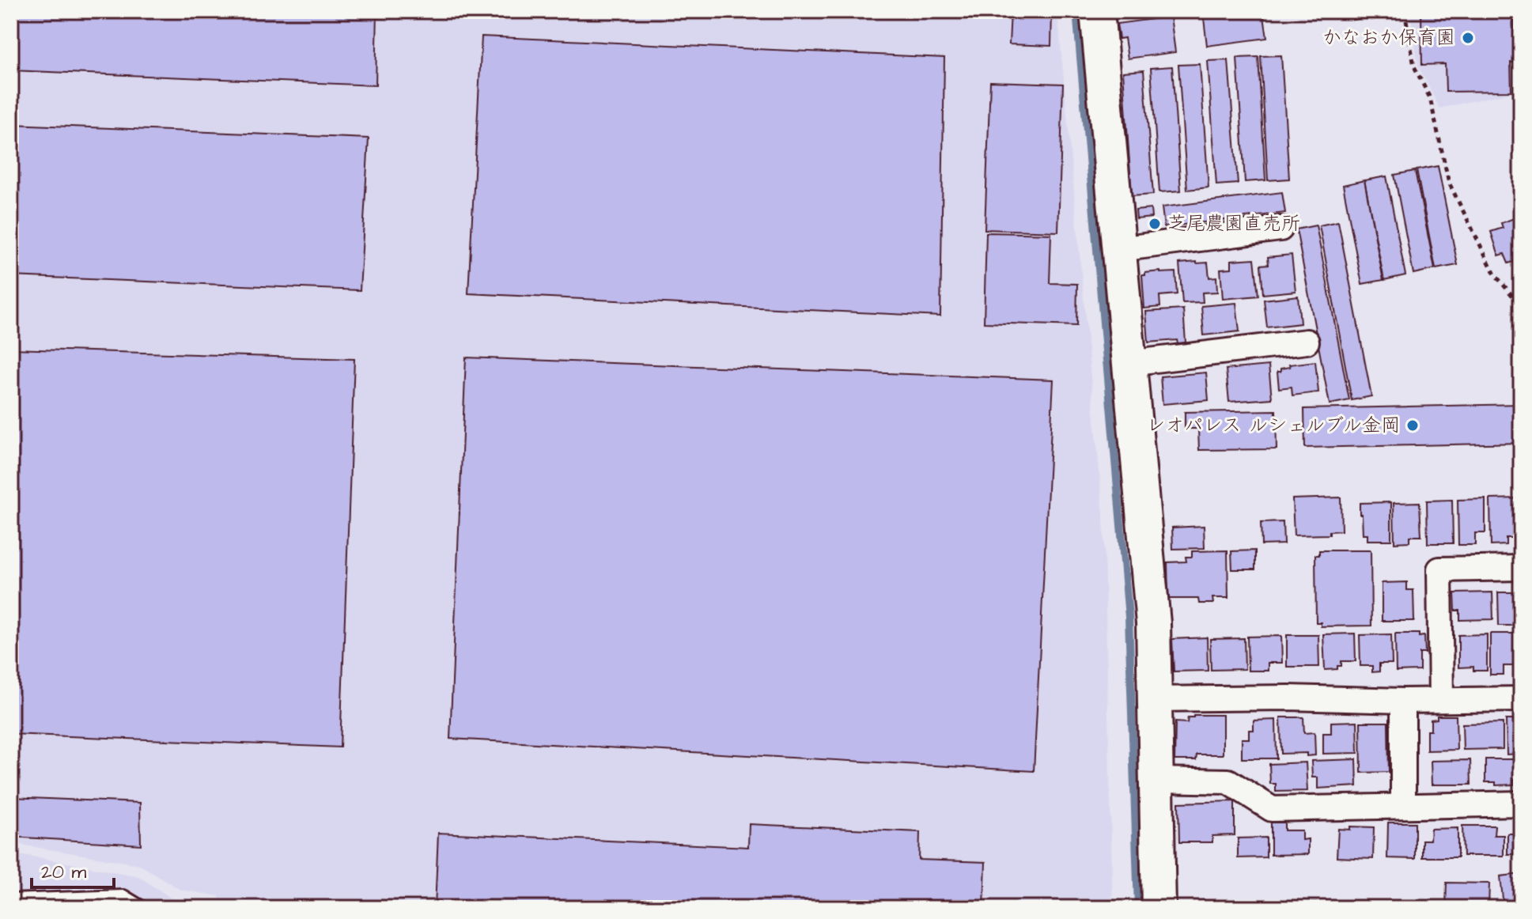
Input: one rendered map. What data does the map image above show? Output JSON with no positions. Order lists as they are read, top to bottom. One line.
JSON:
{"places":["かなおか保育園","芝尾農園直売所","レオパレス ルシェルブル金岡"],"scale_bar":"20 m"}
